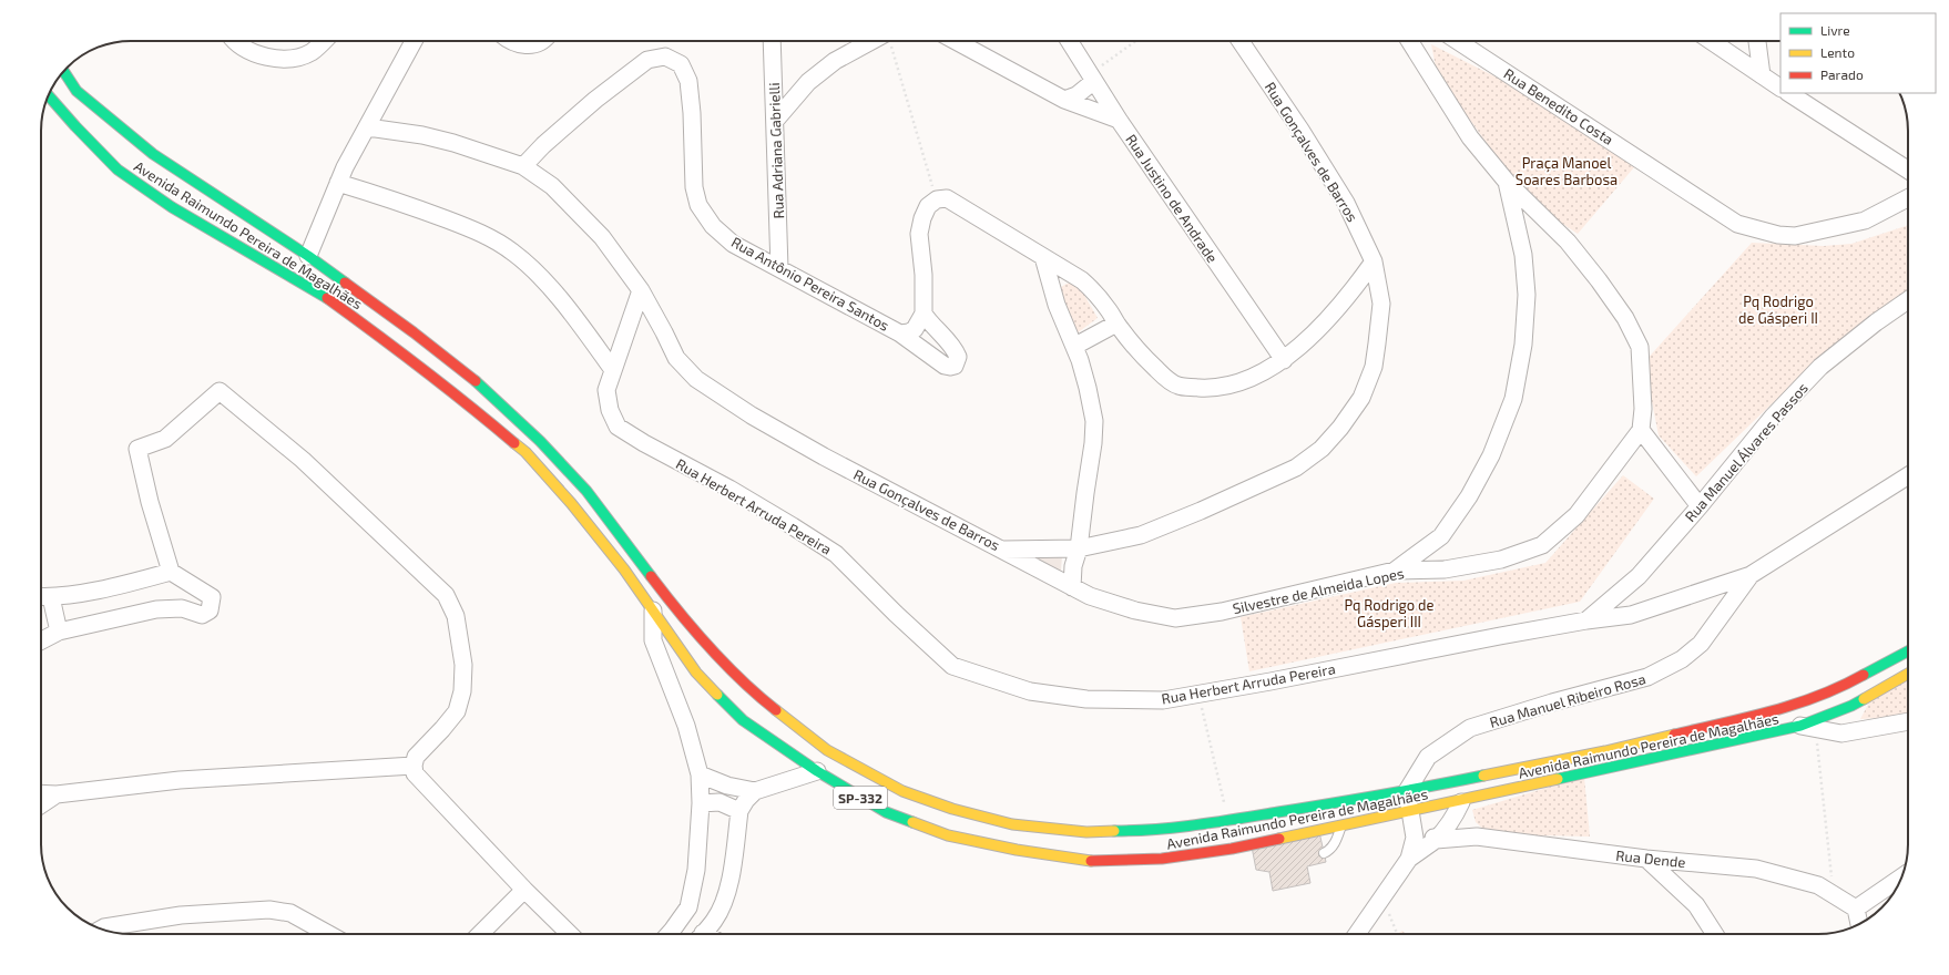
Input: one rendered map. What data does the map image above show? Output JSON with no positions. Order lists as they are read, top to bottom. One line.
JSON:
{"streets":{"main road":["Avenida Raimundo Pereira de Magalhães","SP-332"],"street":["Rua Benedito Costa","Rua Adriana Gabrielli","Rua Gonçalves de Barros","Rua Justino de Andrade","Rua Antônio Pereira Santos","Rua Manuel Álvares Passos","Rua Herbert Arruda Pereira","Silvestre de Almeida Lopes","Rua Manuel Ribeiro Rosa","Rua Dende"]},"crossings":[["Rua Adriana Gabrielli","Rua Antônio Pereira Santos"],["Rua Gonçalves de Barros","Rua Antônio Pereira Santos"],["Rua Gonçalves de Barros","Rua Herbert Arruda Pereira"],["Rua Gonçalves de Barros","Silvestre de Almeida Lopes"],["Avenida Raimundo Pereira de Magalhães","Rua Manuel Ribeiro Rosa"],["Rua Manuel Álvares Passos","Rua Herbert Arruda Pereira"],["Rua Herbert Arruda Pereira","Rua Manuel Ribeiro Rosa"]],"parks":["Praça Manoel Soares Barbosa","Pq Rodrigo de Gásperi II","Pq Rodrigo de Gásperi III"],"legend":["Livre","Lento","Parado"]}
